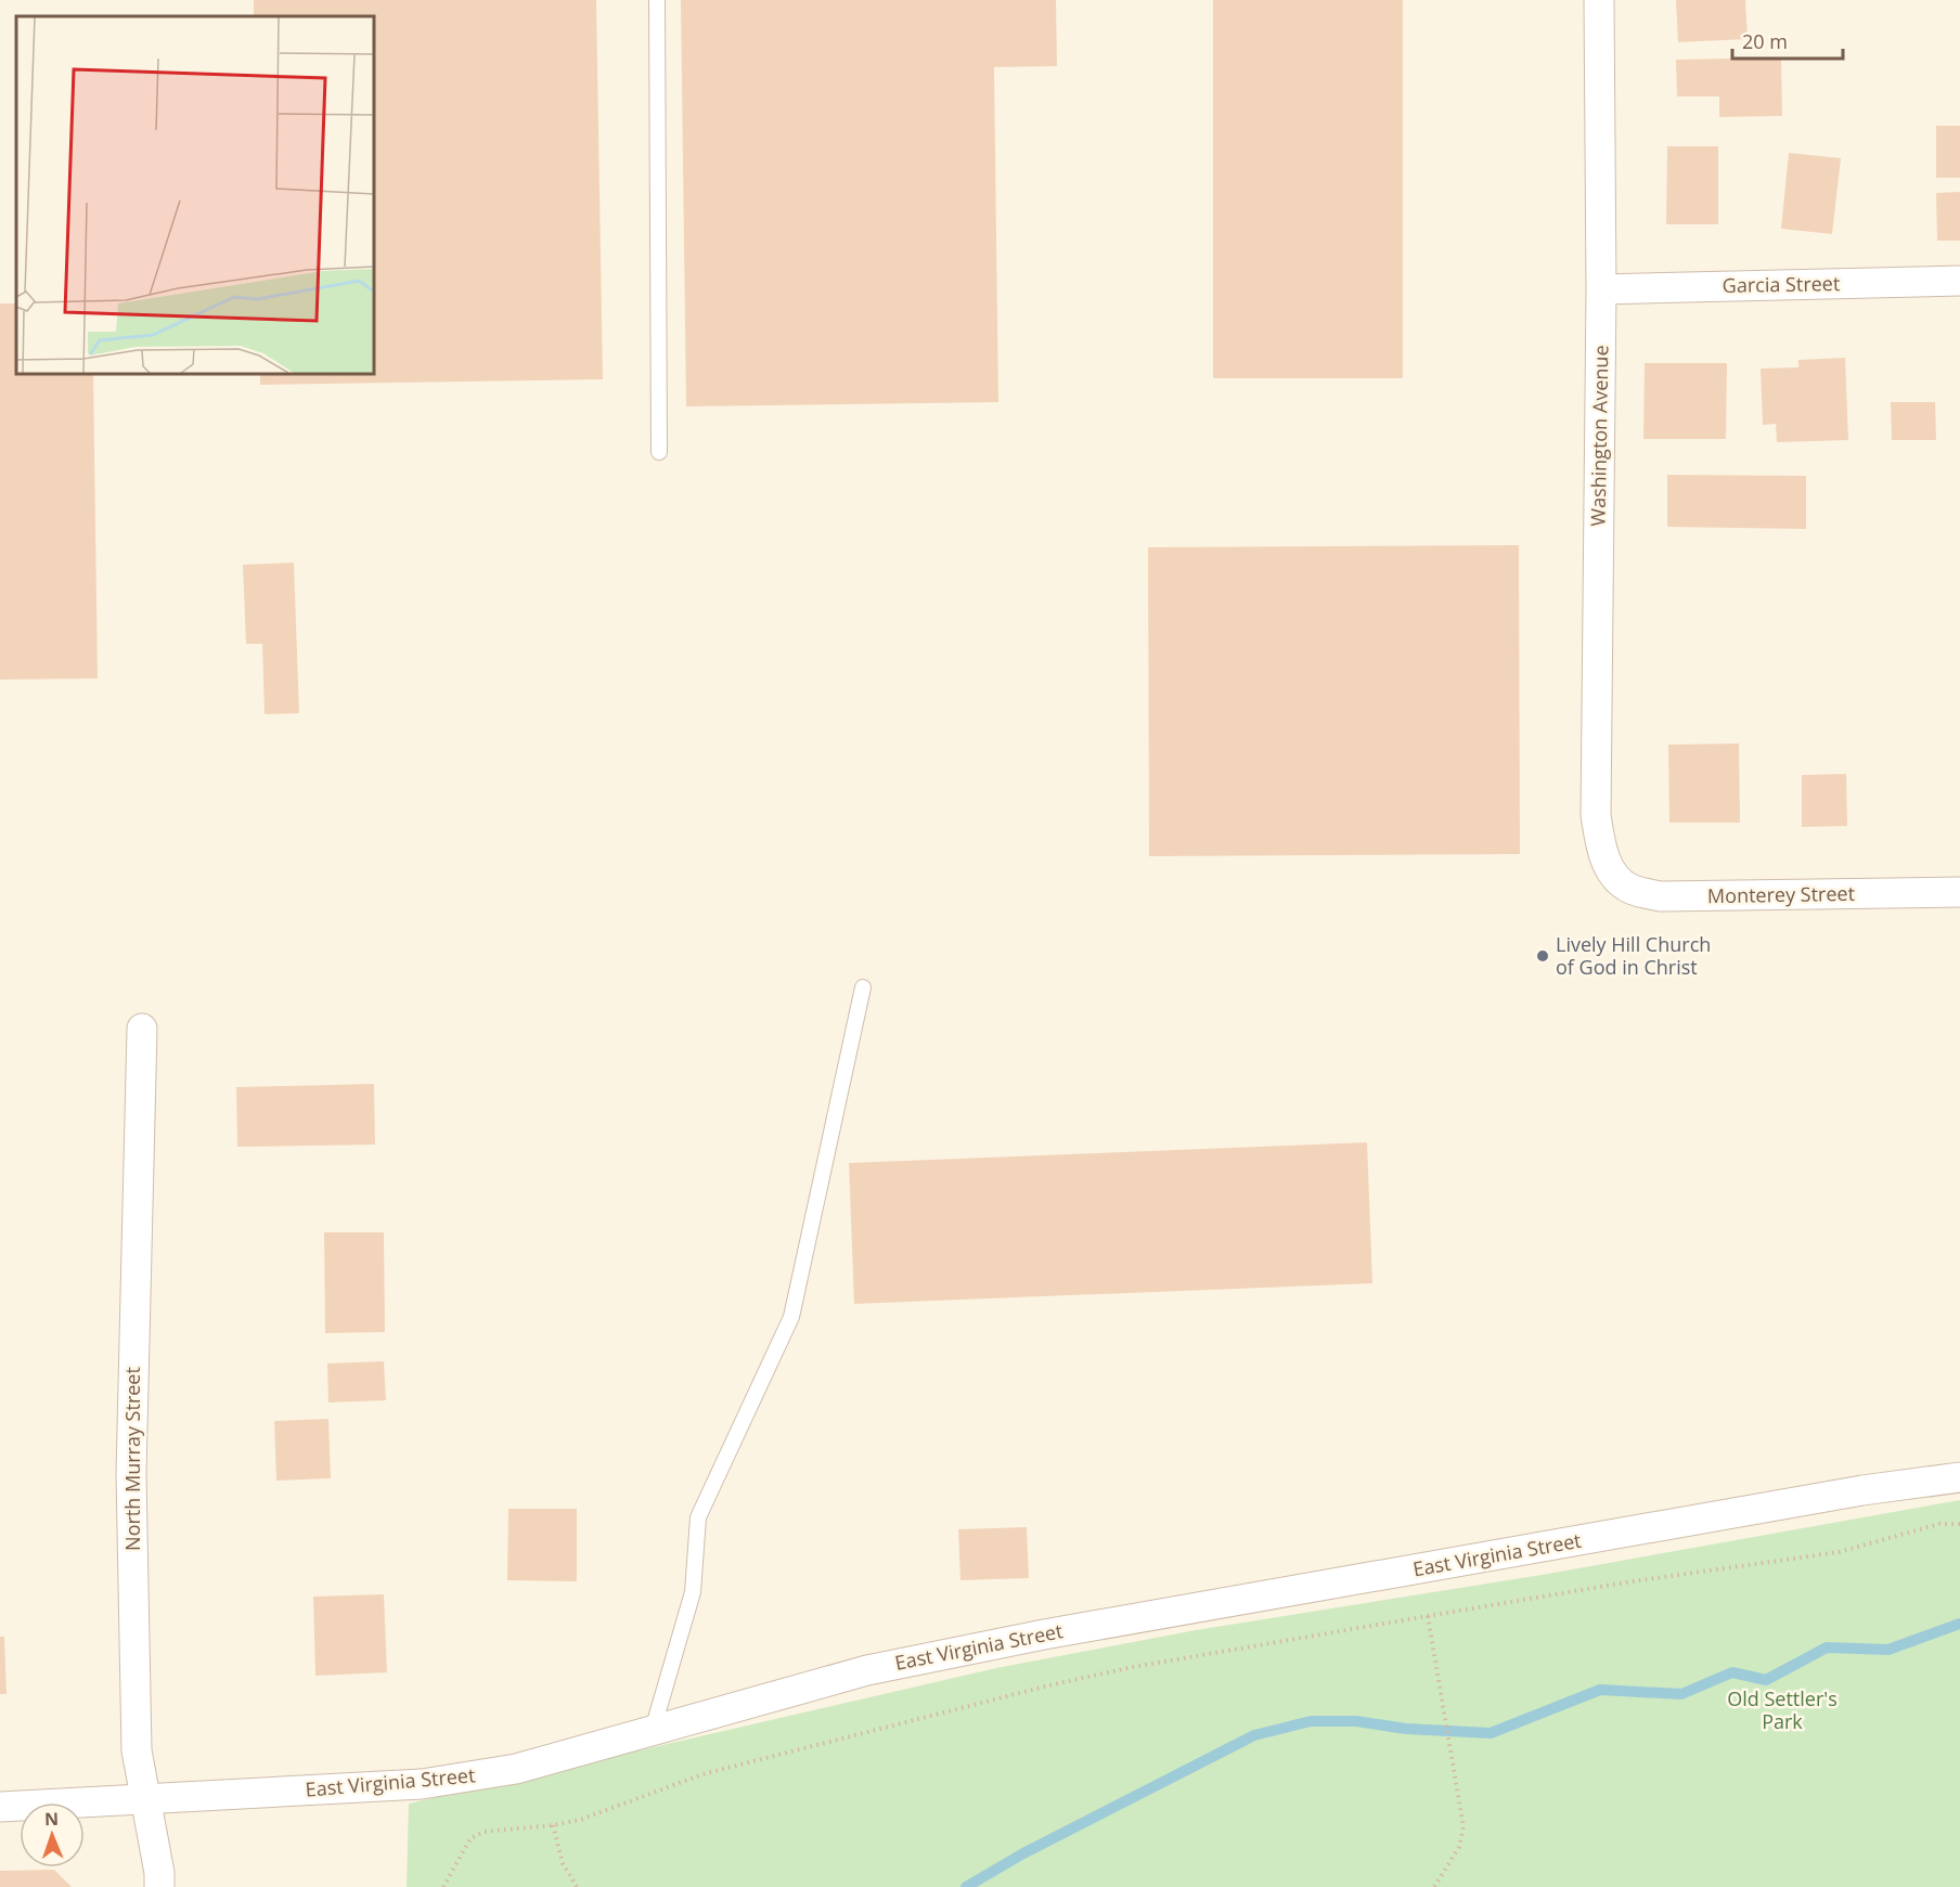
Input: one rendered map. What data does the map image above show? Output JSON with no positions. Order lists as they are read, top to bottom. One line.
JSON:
{"streets":{"street":["Garcia Street","Washington Avenue","Monterey Street","North Murray Street","East Virginia Street"]},"crossings":[["Garcia Street","Washington Avenue"],["Washington Avenue","Monterey Street"],["North Murray Street","East Virginia Street"]],"parks":["Old Settler's Park"],"places":["Lively Hill Church of God in Christ"],"scale_bar":"20 m","north":"top"}
